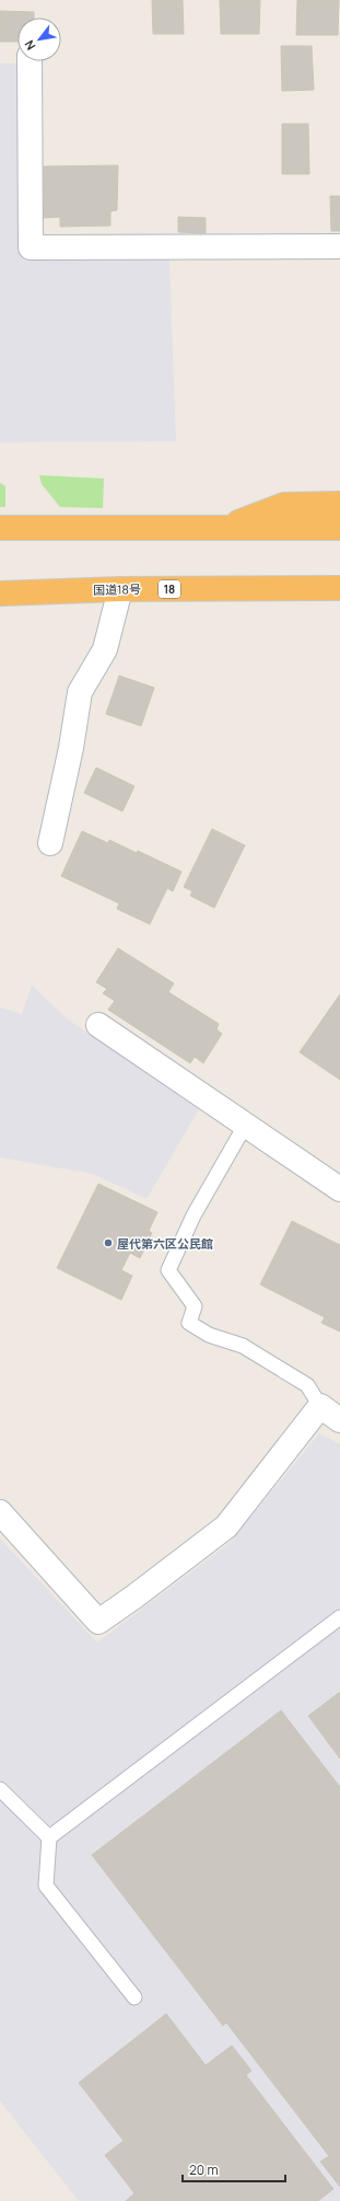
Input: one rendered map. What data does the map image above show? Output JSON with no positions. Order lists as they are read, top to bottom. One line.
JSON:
{"streets":{"highway":["国道18号","18"]},"places":["屋代第六区公民館"],"scale_bar":"20 m","north":"bottom left"}
